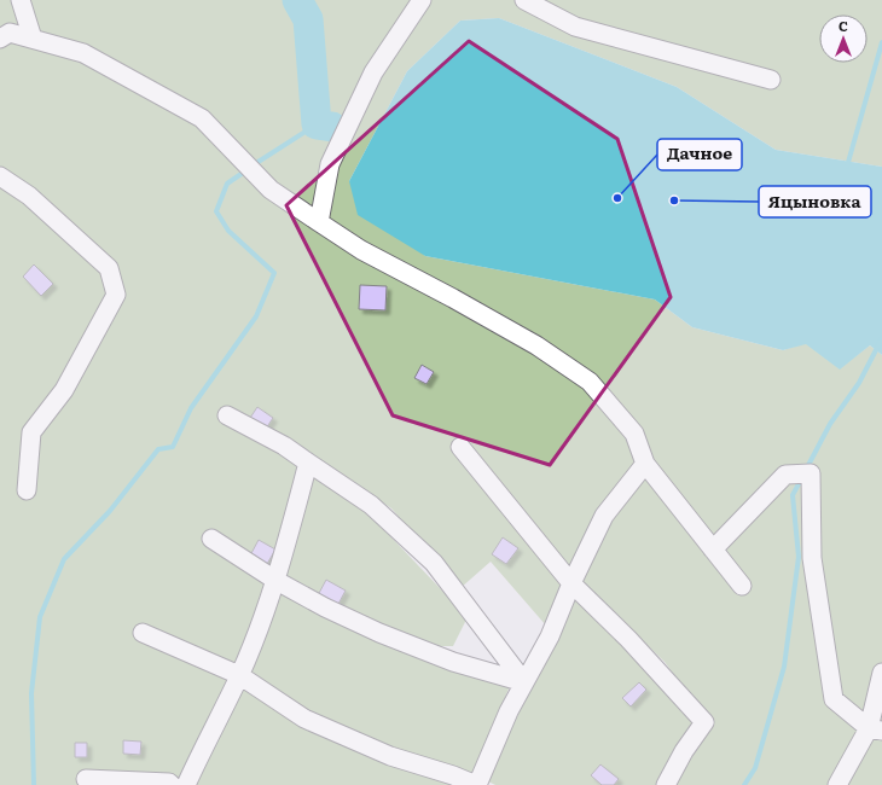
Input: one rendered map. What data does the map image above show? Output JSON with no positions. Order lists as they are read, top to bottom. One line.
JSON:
{"places":["Дачное","Яцыновка"],"north":"top"}
